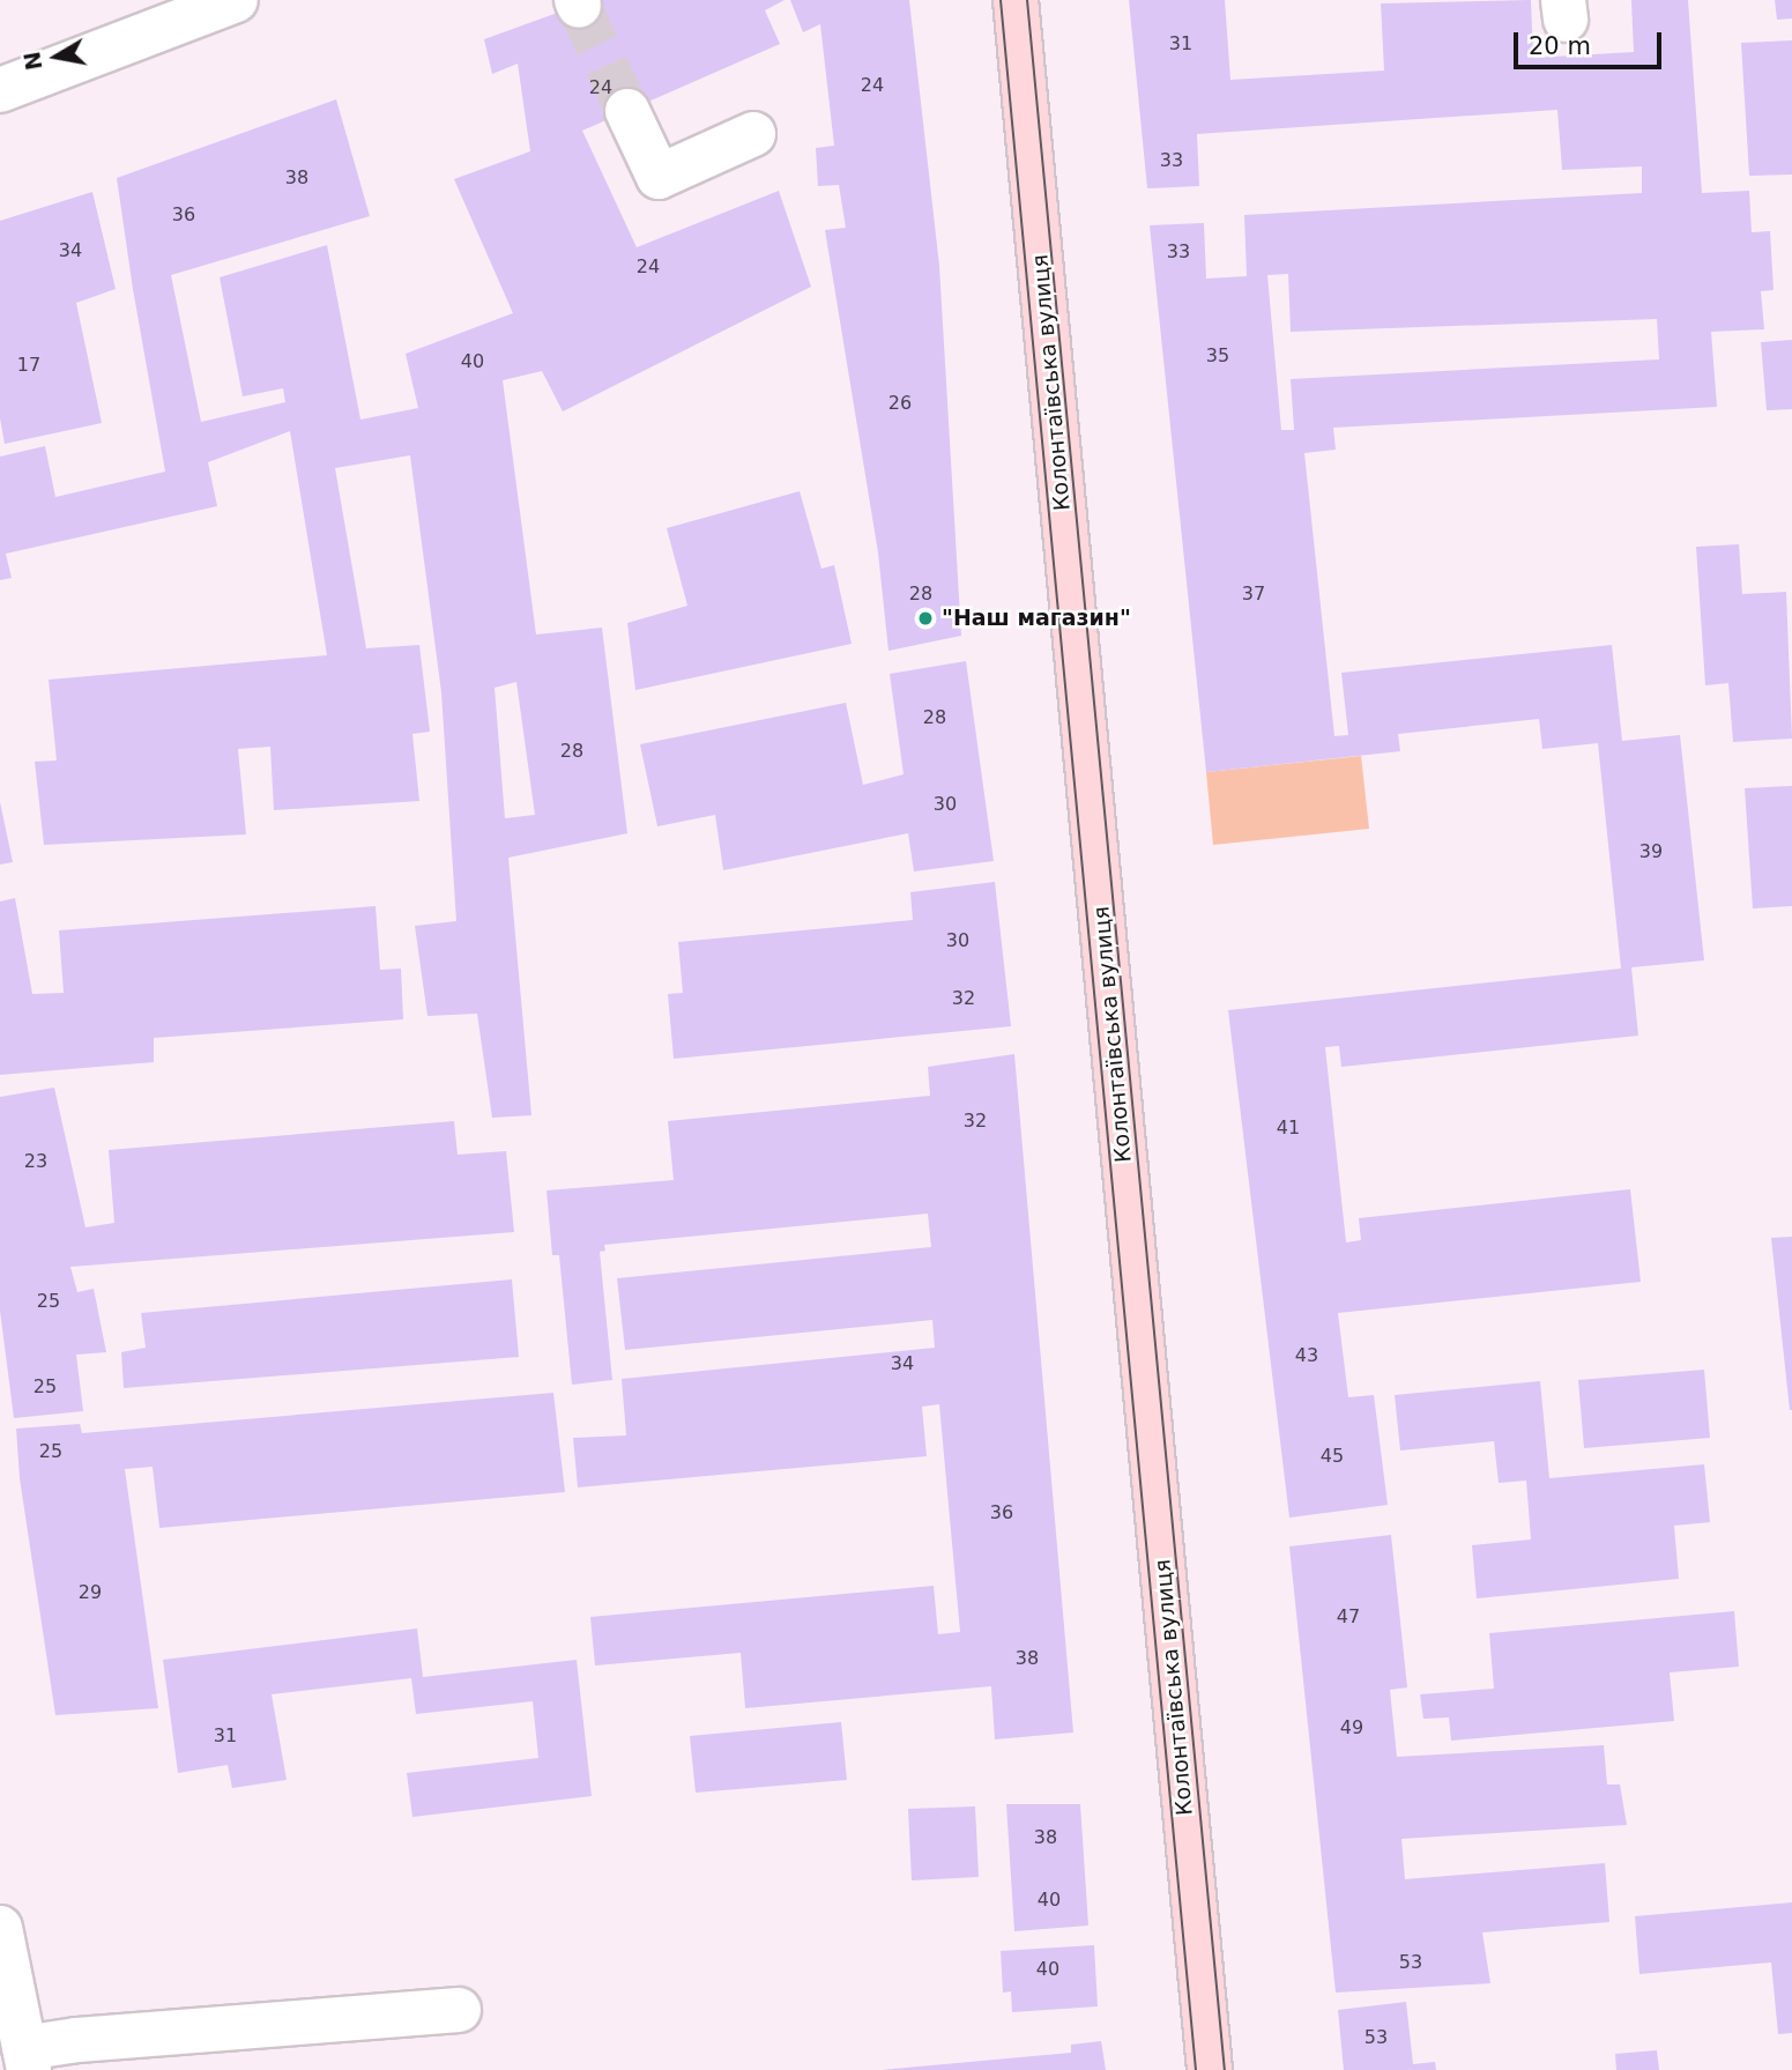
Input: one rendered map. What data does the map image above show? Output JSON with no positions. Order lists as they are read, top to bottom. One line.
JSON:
{"streets":{"main road":["Колонтаївська вулиця"]},"places":["\"Наш магазин\""],"house_numbers":["31","24","24","33","38","36","34","33","24","35","40","17","26","28","37","28","28","30","39","30","32","32","41","23","25","43","34","25","25","45","36","29","47","38","49","31","38","40","53","40","53"],"scale_bar":"20 m","north":"left"}
